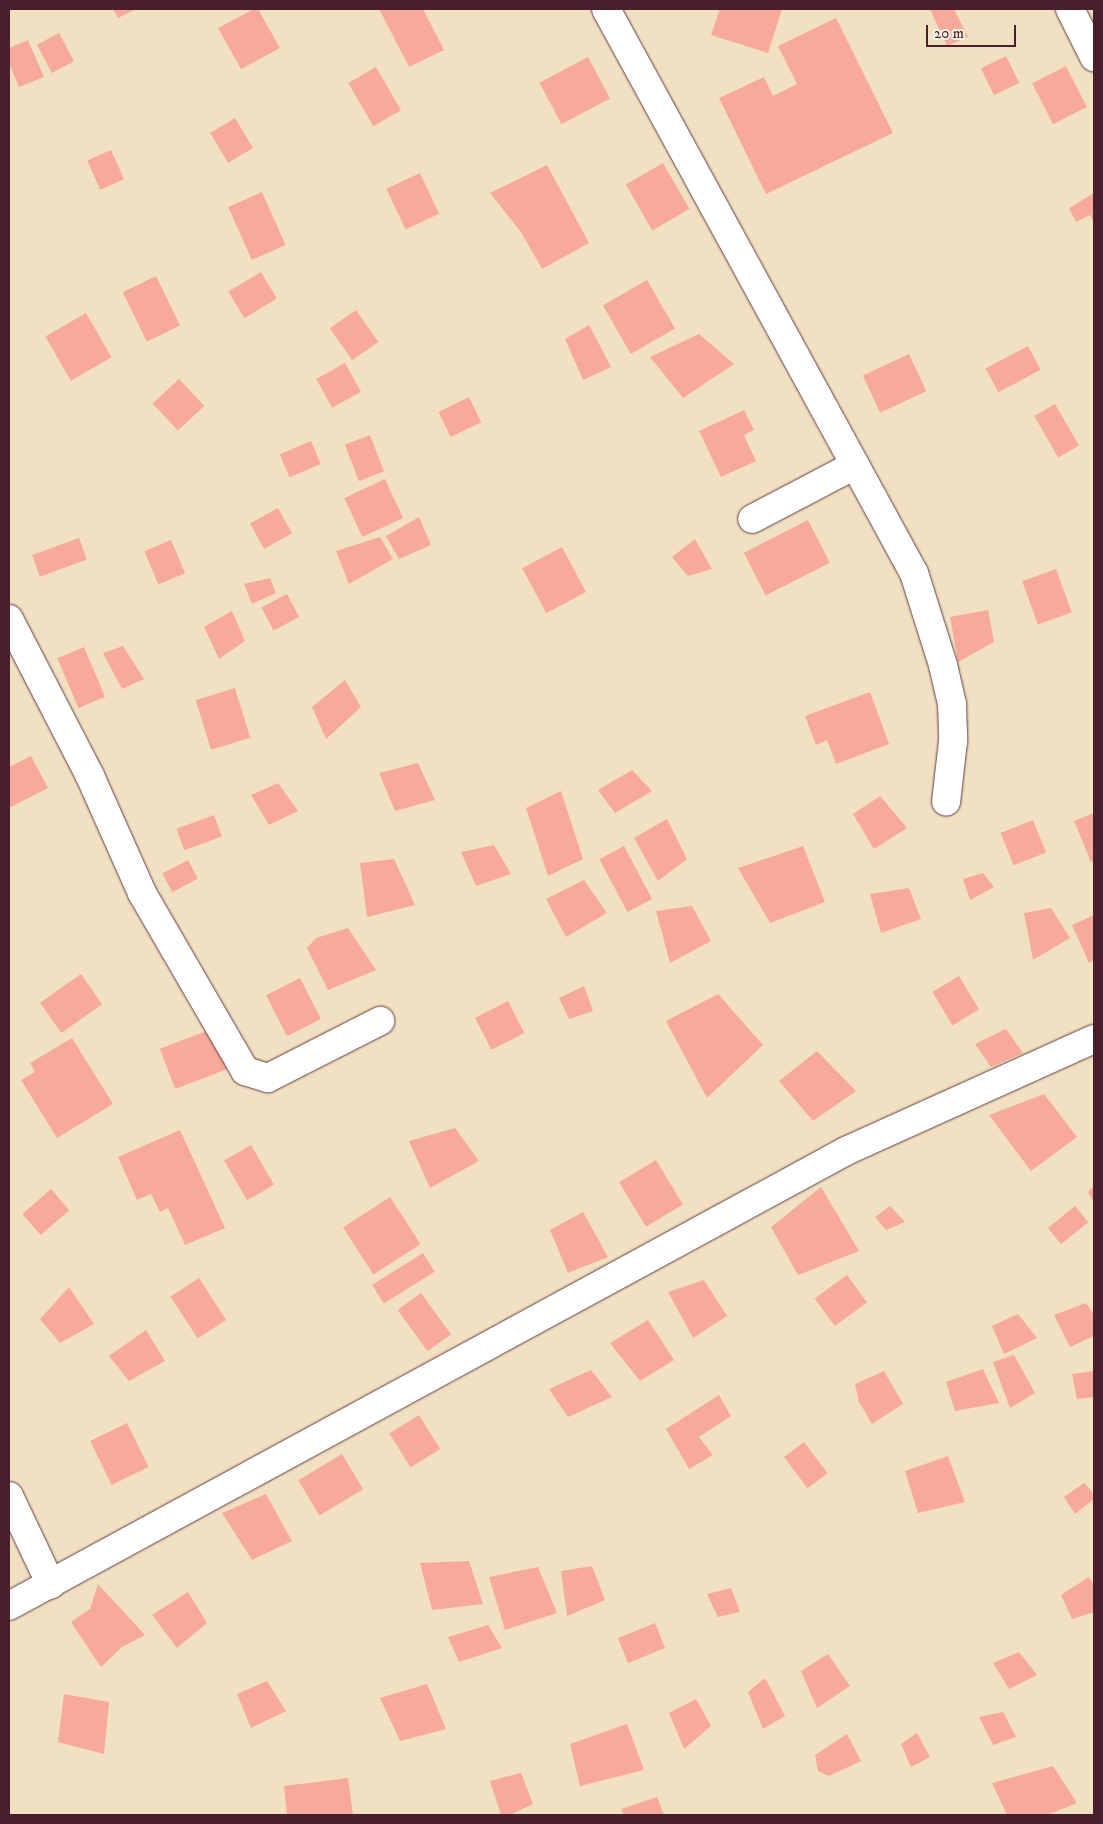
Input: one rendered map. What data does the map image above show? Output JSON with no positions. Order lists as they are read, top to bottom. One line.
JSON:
{"scale_bar":"20 m"}
